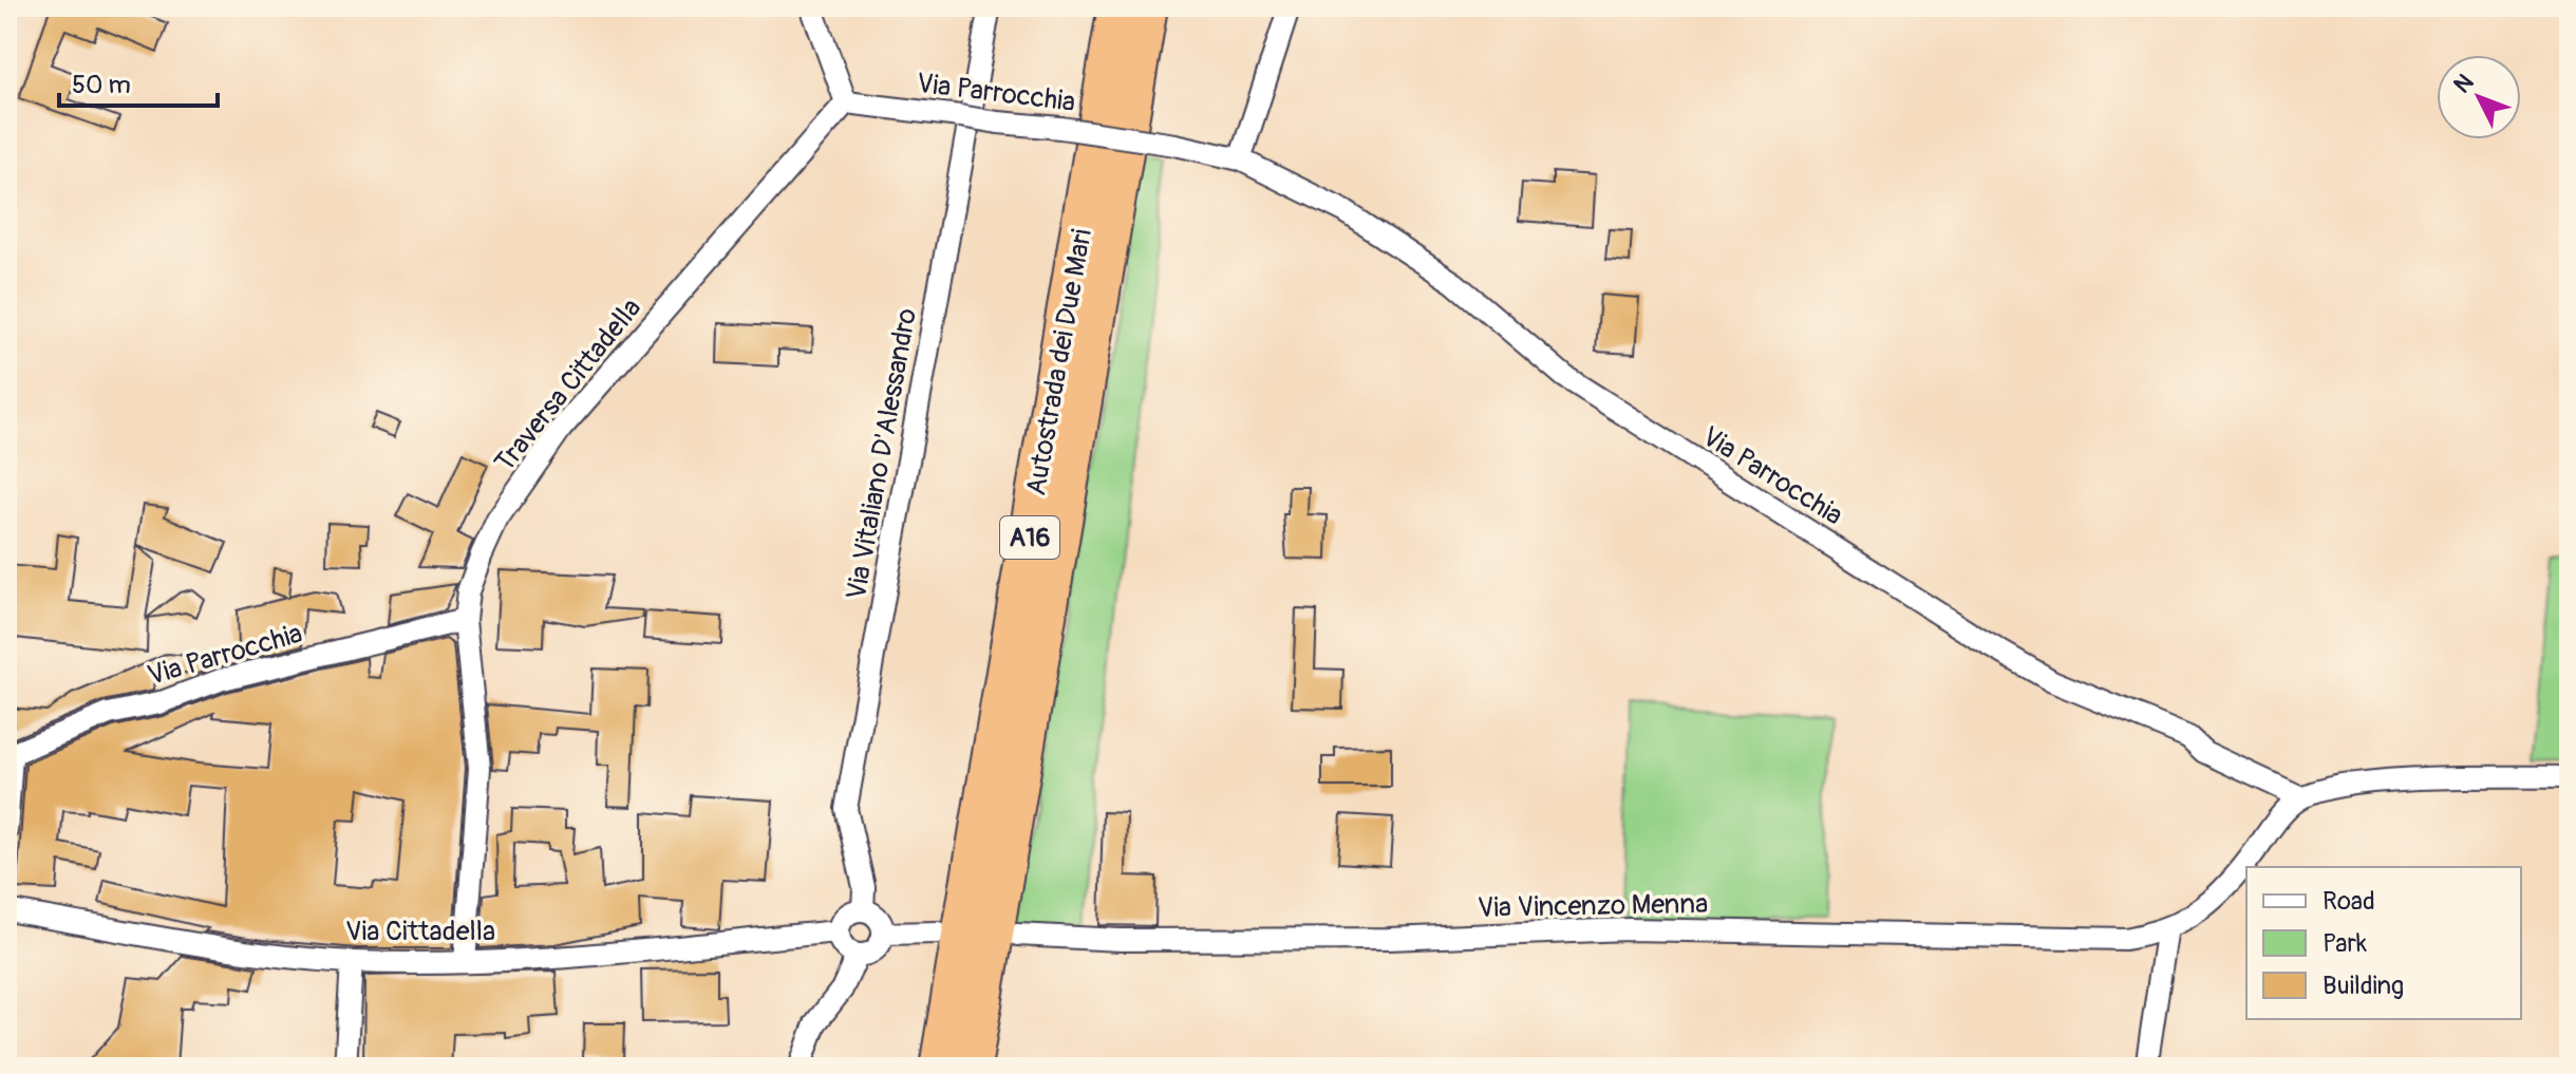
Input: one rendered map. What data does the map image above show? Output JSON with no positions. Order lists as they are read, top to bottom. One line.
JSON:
{"streets":{"highway":["Autostrada dei Due Mari","A16"],"street":["Via Parrocchia","Traversa Cittadella","Via Vitaliano D'Alessandro","Via Vincenzo Menna","Via Cittadella"]},"crossings":[["Via Parrocchia","Traversa Cittadella"],["Via Parrocchia","Via Vincenzo Menna"],["Traversa Cittadella","Via Cittadella"],["Via Vitaliano D'Alessandro","Via Cittadella"]],"legend":["Road","Park","Building"],"scale_bar":"50 m","north":"top left"}
